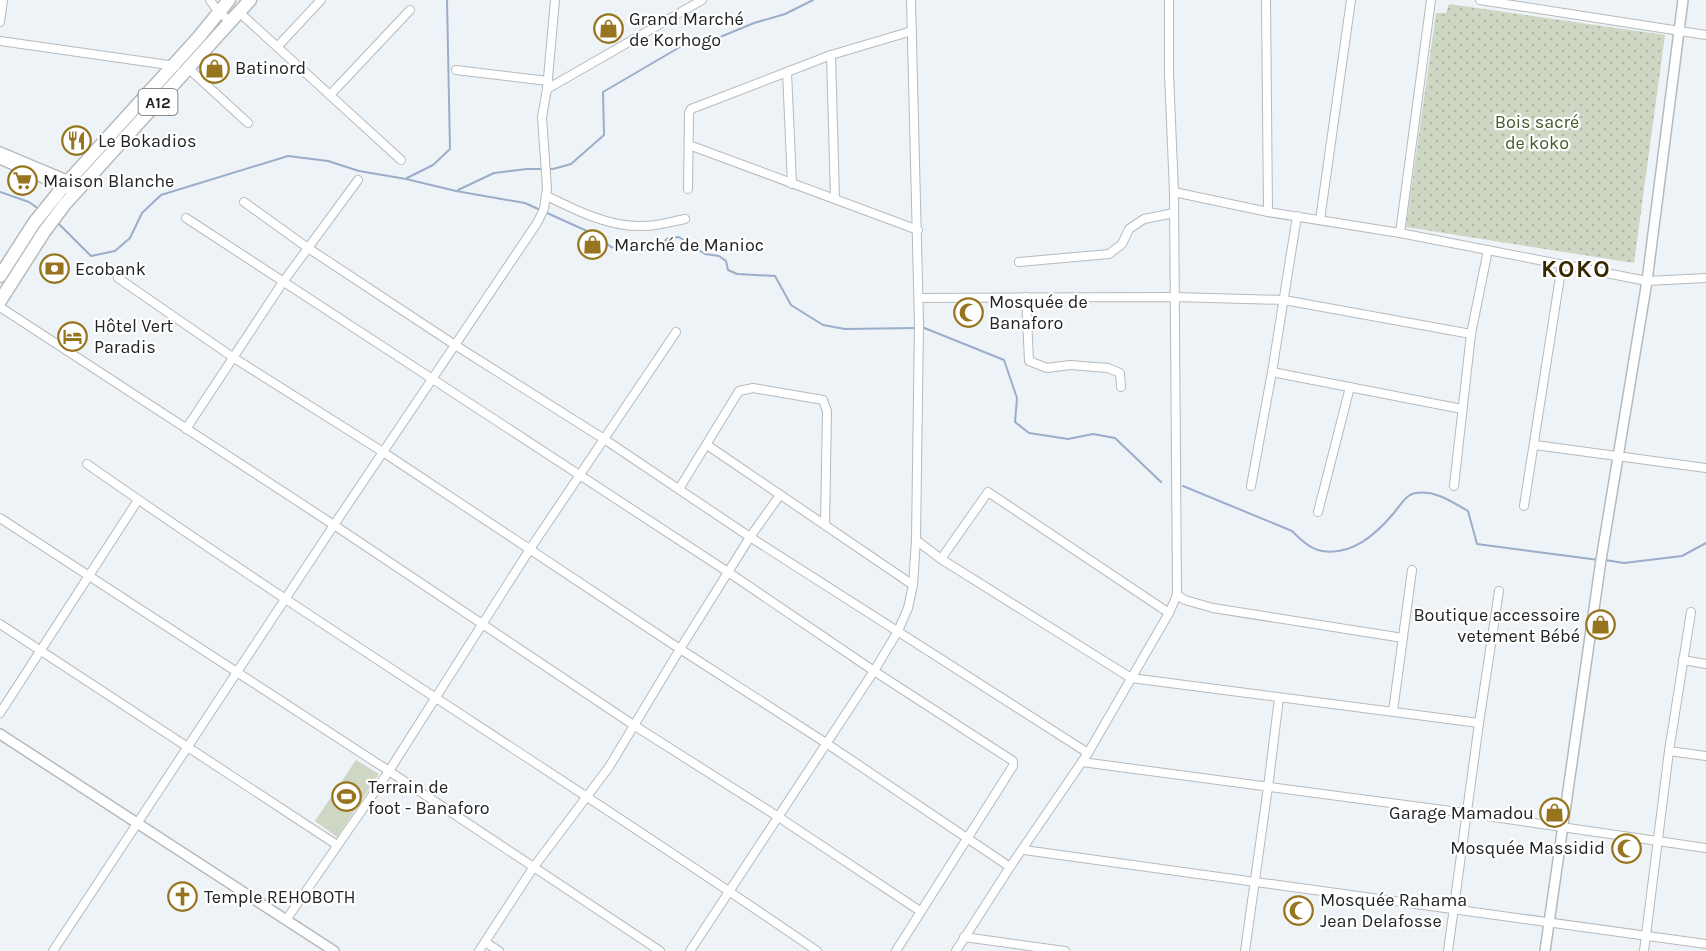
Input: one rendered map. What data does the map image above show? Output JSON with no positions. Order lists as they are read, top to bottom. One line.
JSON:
{"streets":{"main road":["A12"]},"districts":["KOKO"],"parks":["Bois sacré de koko"],"places":{"shop":["Grand Marché de Korhogo","Batinord","Marché de Manioc","Boutique accessoire vetement Bébé","Garage Mamadou"],"restaurant":["Le Bokadios"],"supermarket":["Maison Blanche"],"bank":["Ecobank"],"mosque":["Mosquée de Banaforo","Mosquée Massidid","Mosquée Rahama Jean Delafosse"],"hotel":["Hôtel Vert Paradis"],"sports":["Terrain de foot - Banaforo"],"church":["Temple REHOBOTH"]}}
